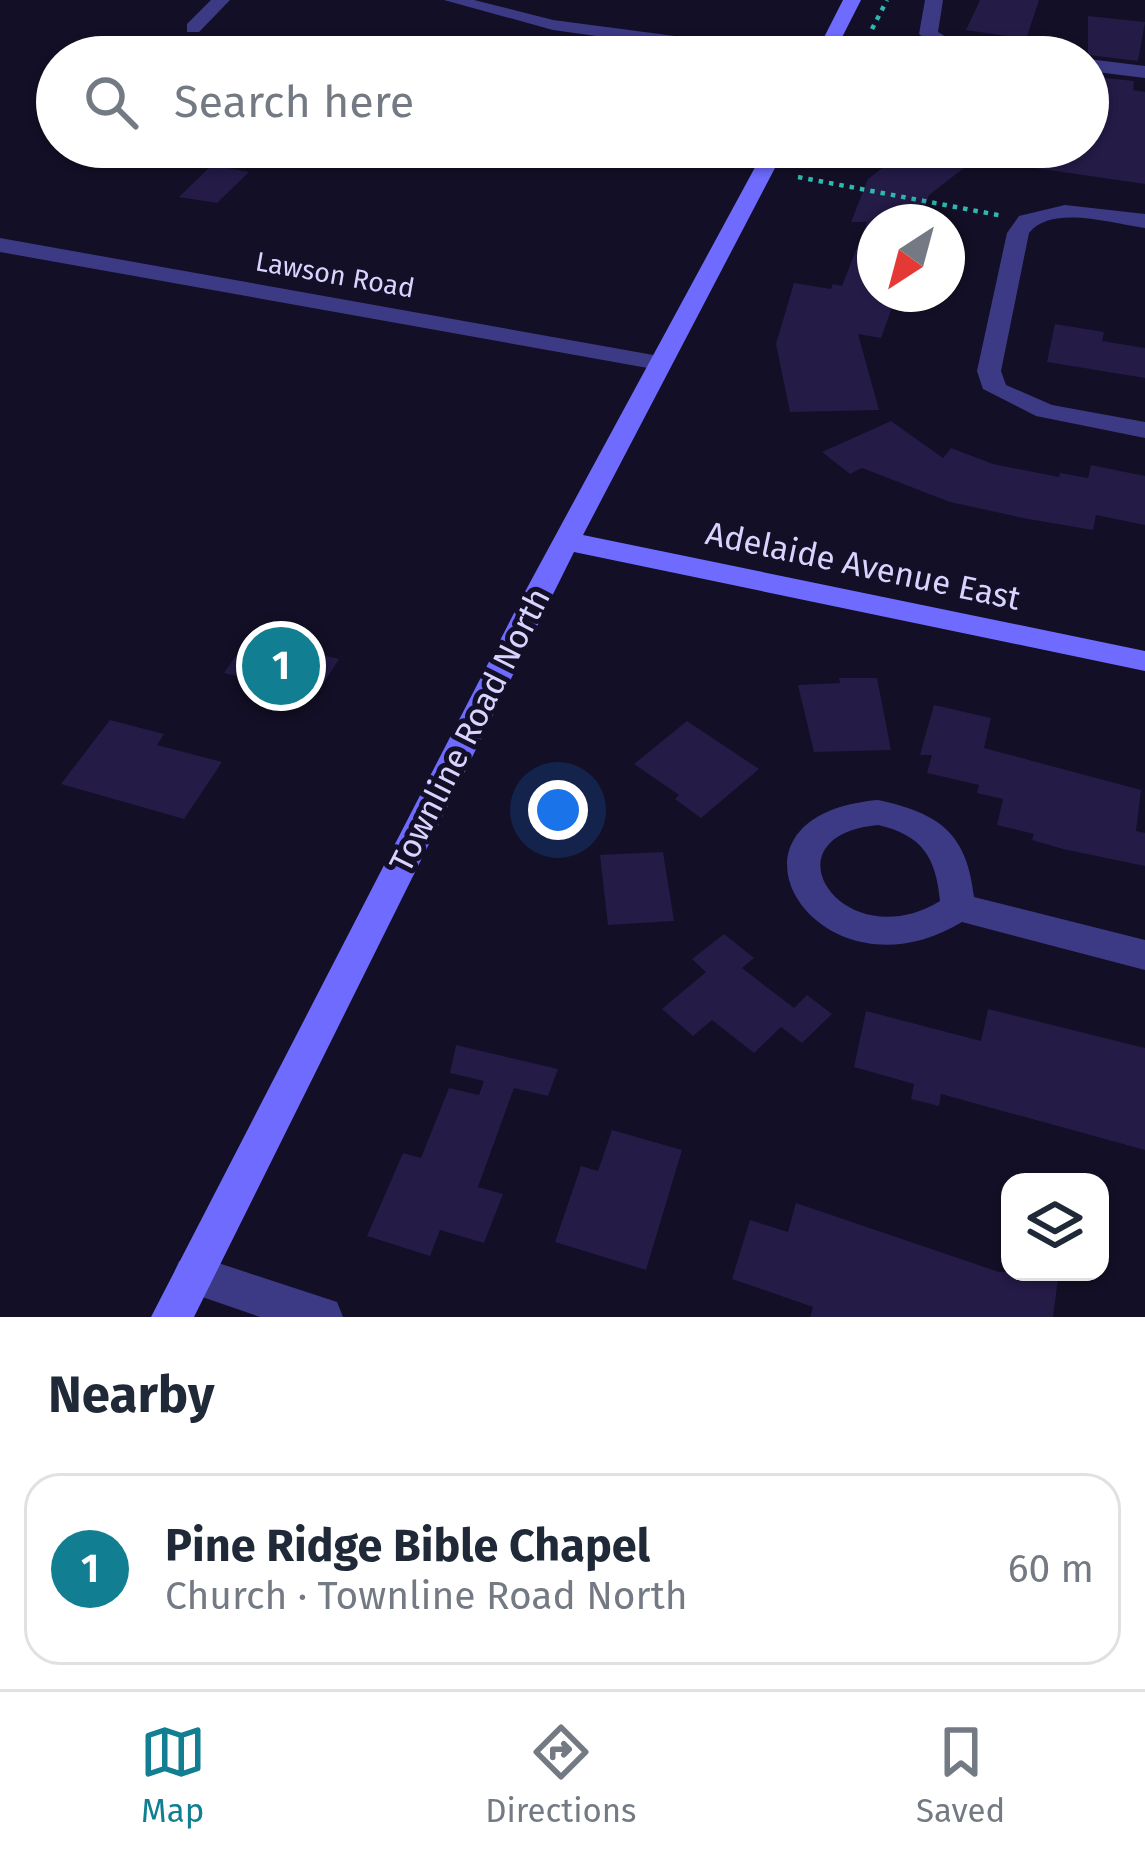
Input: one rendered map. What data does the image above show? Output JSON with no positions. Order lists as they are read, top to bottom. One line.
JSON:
{"streets":{"main road":["Adelaide Avenue East","Townline Road North"],"street":["Lawson Road"]},"crossings":[["Lawson Road","Townline Road North"],["Adelaide Avenue East","Townline Road North"]],"north":"bottom left","page":{"search":"Search here","pins":"1","heading":"Nearby","list":[{"mark":"1","name":"Pine Ridge Bible Chapel","note":"Church · Townline Road North","value":"60 m"}],"nav":["Map","Directions","Saved"]}}
